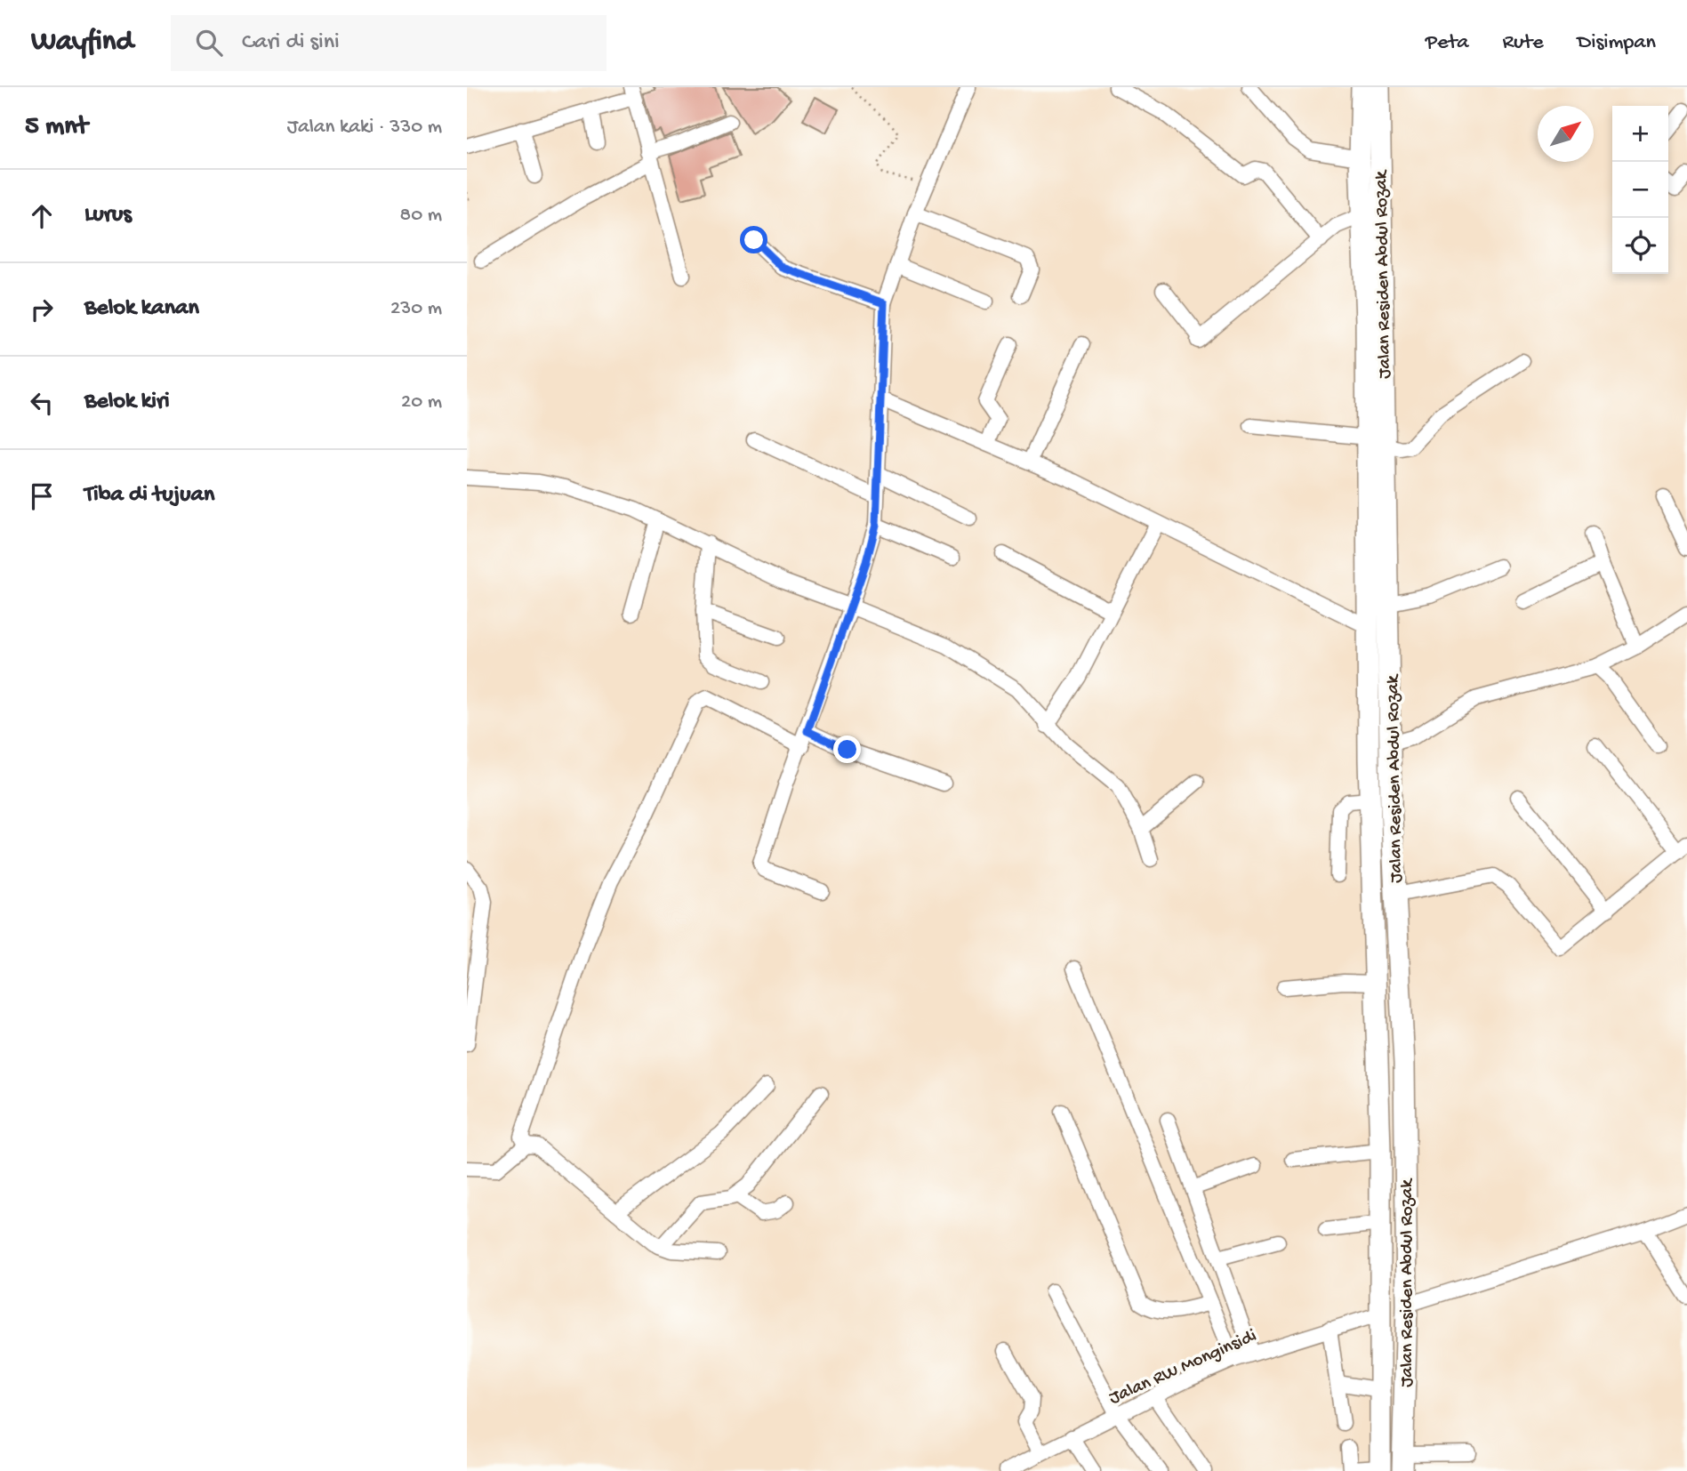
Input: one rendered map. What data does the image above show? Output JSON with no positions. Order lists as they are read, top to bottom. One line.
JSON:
{"streets":{"highway":["Jalan Residen Abdul Rozak"],"street":["Jalan RW Monginsidi"]},"crossings":[["Jalan Residen Abdul Rozak","Jalan RW Monginsidi"]],"north":"top right","page":{"header":"Wayfind","search":"Cari di sini","nav":["Peta","Rute","Disimpan"],"heading":["5 mnt","Jalan kaki · 330 m"],"map_buttons":["+","−"],"list":[["Lurus","80 m"],["Belok kanan","230 m"],["Belok kiri","20 m"],"Tiba di tujuan"]}}
